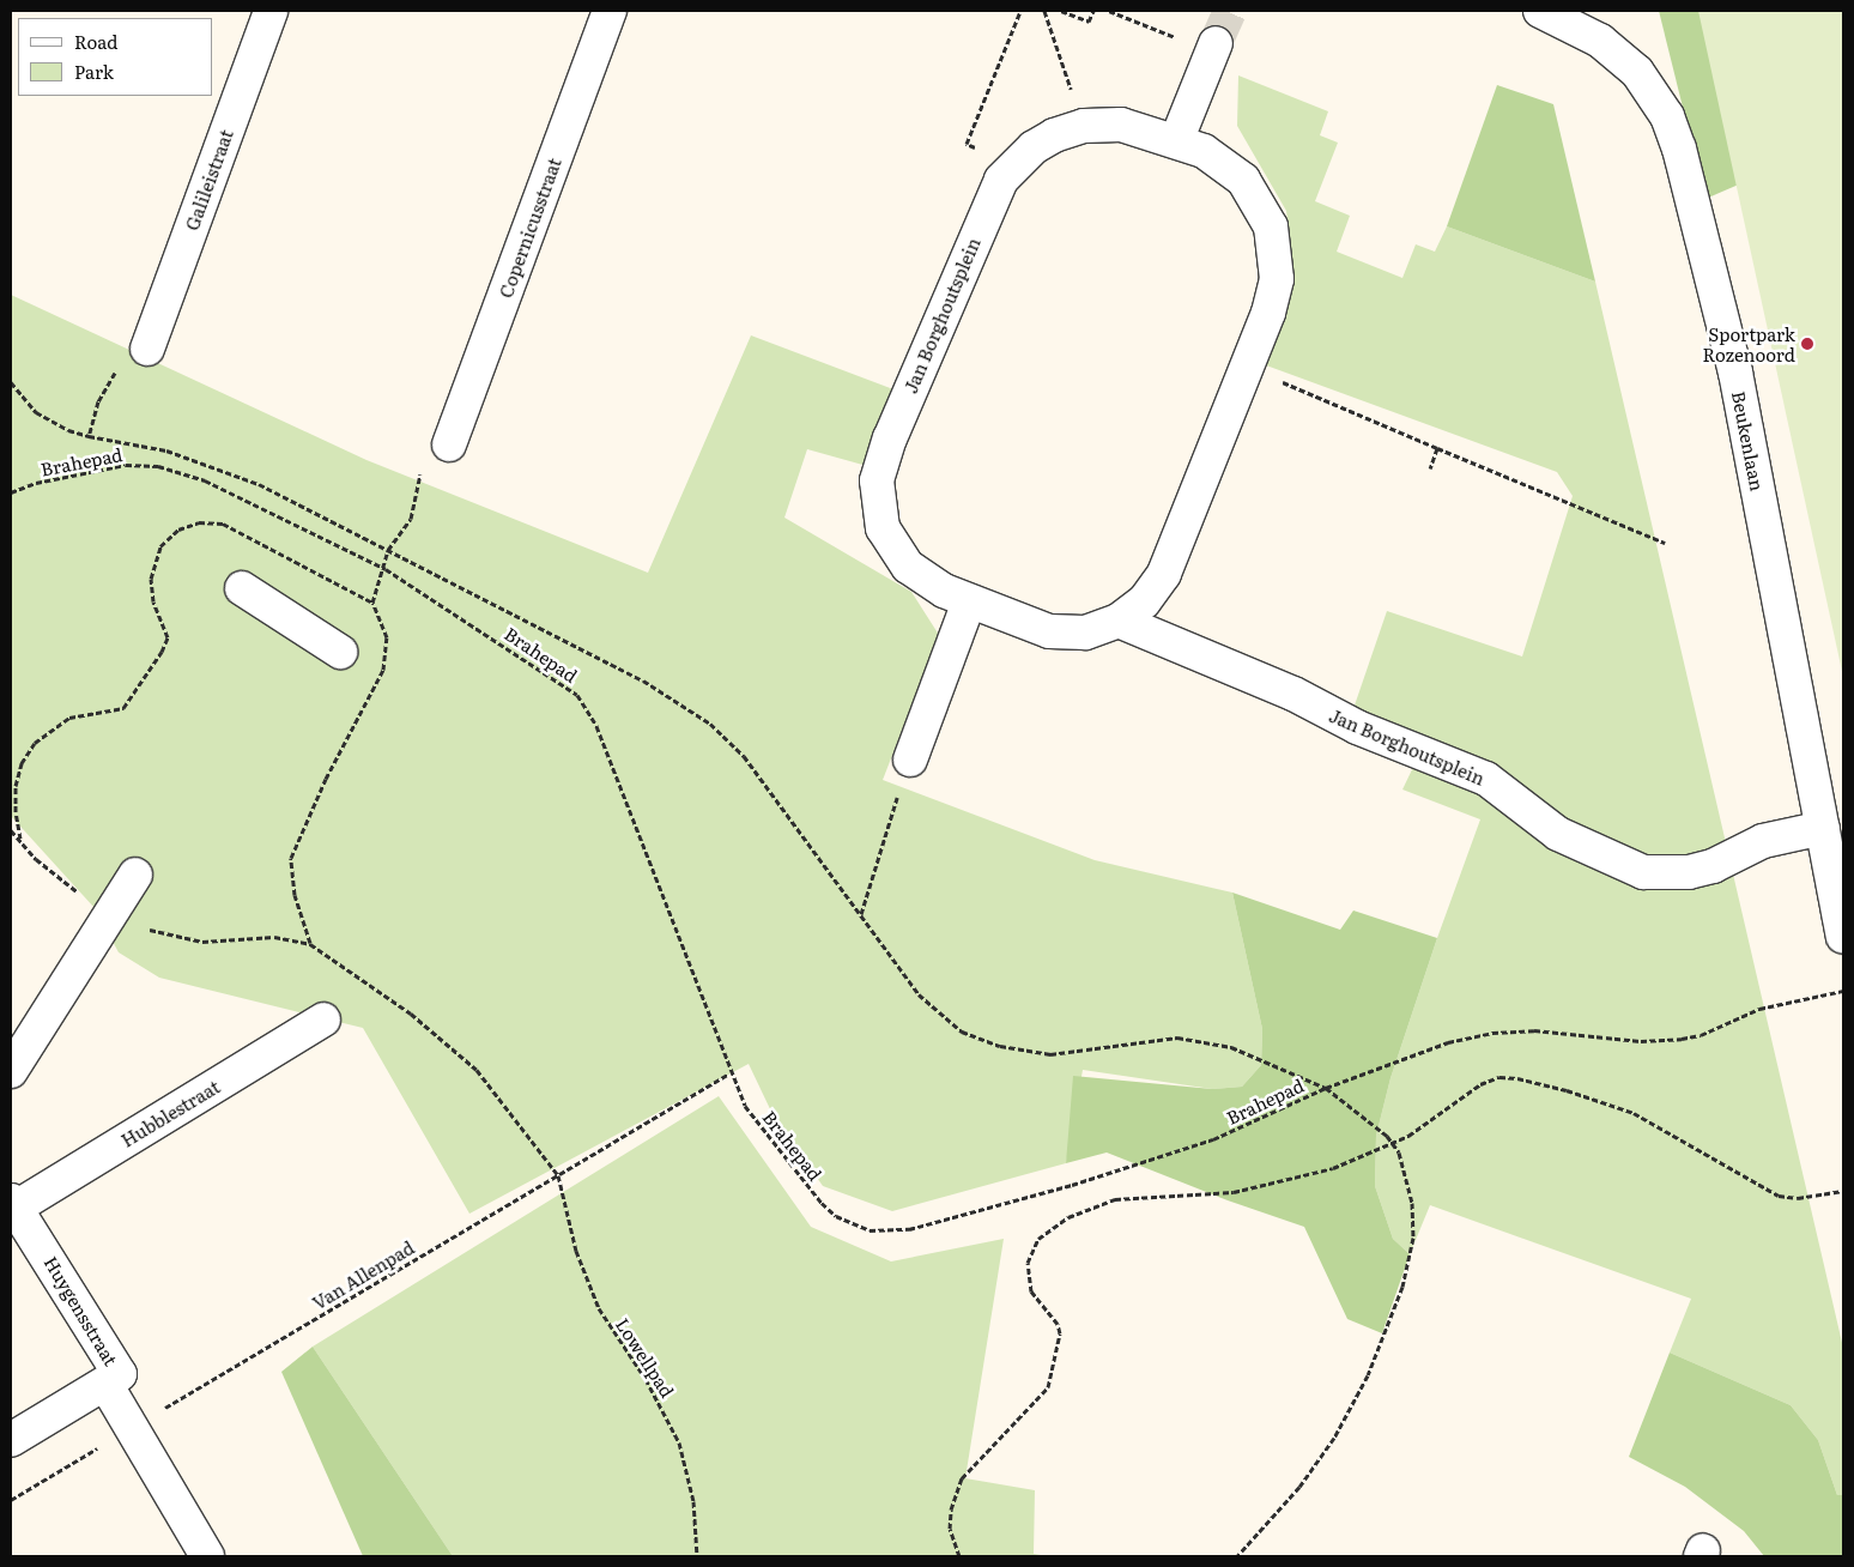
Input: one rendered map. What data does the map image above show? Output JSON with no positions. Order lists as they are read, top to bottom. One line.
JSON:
{"streets":{"street":["Galileistraat","Copernicusstraat","Jan Borghoutsplein","Beukenlaan","Hubblestraat","Huygensstraat"],"path":["Brahepad","Van Allenpad","Lowellpad"]},"crossings":[["Jan Borghoutsplein","Beukenlaan"],["Brahepad","Van Allenpad"],["Hubblestraat","Huygensstraat"],["Van Allenpad","Lowellpad"]],"places":["Sportpark Rozenoord"],"legend":["Road","Park"]}
